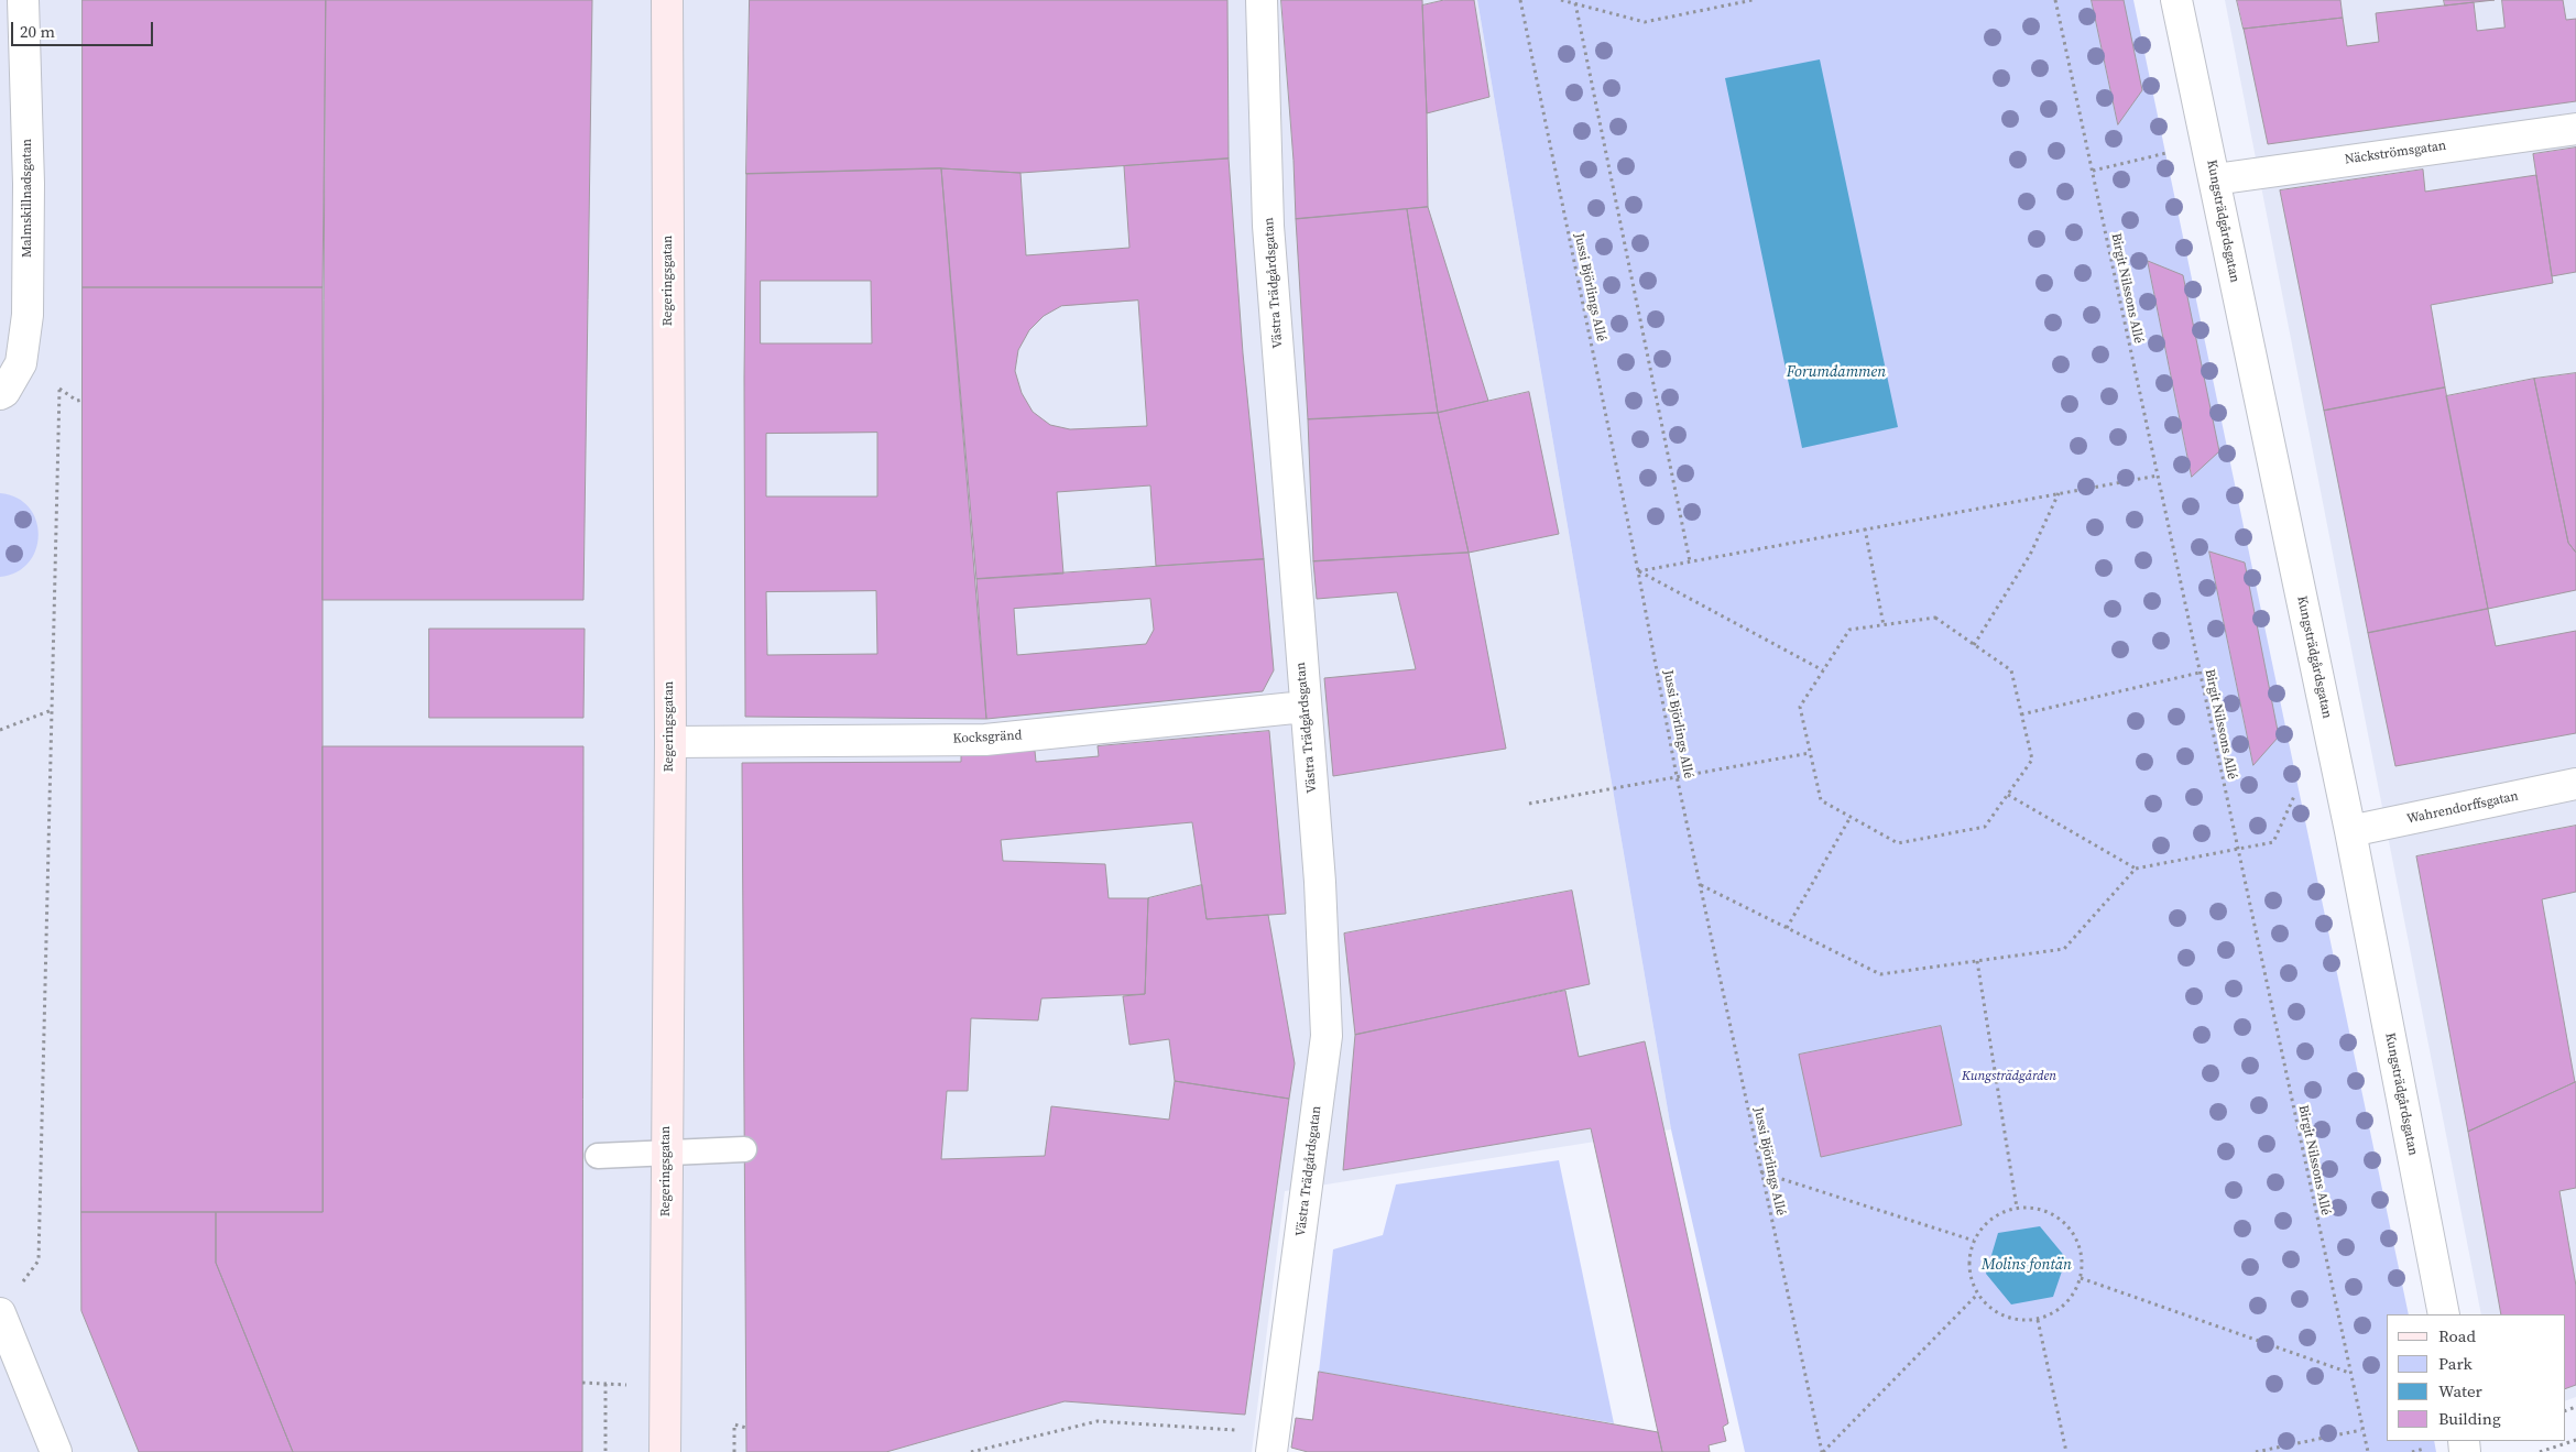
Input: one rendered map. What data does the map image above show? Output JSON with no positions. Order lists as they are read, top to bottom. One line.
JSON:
{"streets":{"street":["Näckströmsgatan","Malmskillnadsgatan","Kungsträdgårdsgatan","Regeringsgatan","Västra Trädgårdsgatan","Kocksgränd","Wahrendorffsgatan"],"path":["Jussi Björlings Allé","Birgit Nilssons Allé"]},"crossings":[["Näckströmsgatan","Kungsträdgårdsgatan"],["Kungsträdgårdsgatan","Wahrendorffsgatan"],["Regeringsgatan","Kocksgränd"],["Västra Trädgårdsgatan","Kocksgränd"]],"water":["Forumdammen","Molins fontän"],"parks":["Kungsträdgården"],"legend":["Road","Park","Water","Building"],"scale_bar":"20 m"}
